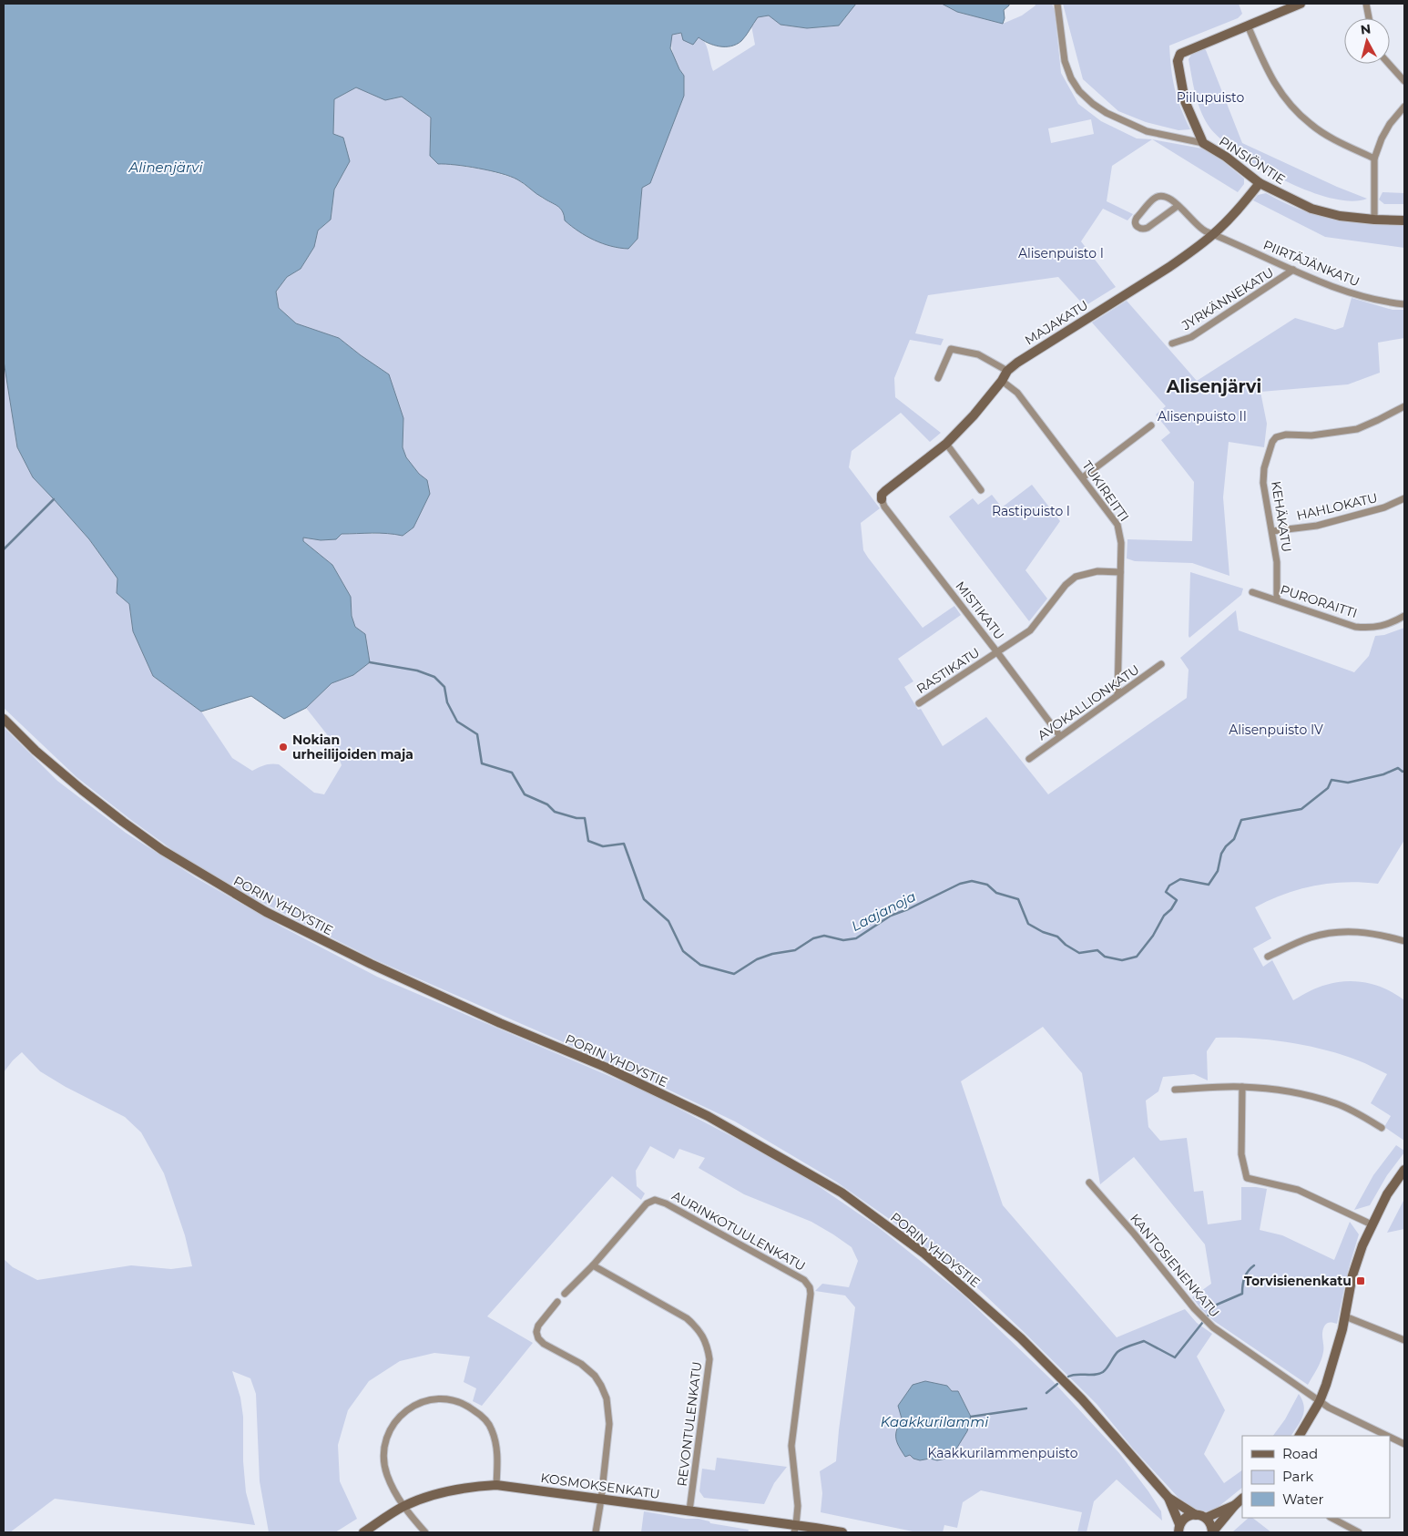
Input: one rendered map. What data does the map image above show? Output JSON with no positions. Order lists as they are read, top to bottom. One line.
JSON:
{"streets":{"main road":["PINSIÖNTIE","MAJAKATU","PORIN YHDYSTIE","KOSMOKSENKATU"],"street":["PIIRTÄJÄNKATU","JYRKÄNNEKATU","TUKIREITTI","HAHLOKATU","KEHÄKATU","PURORAITTI","MISTIKATU","RASTIKATU","AVOKALLIONKATU","AURINKOTUULENKATU","KANTOSIENENKATU","REVONTULENKATU"]},"crossings":[["PINSIÖNTIE","MAJAKATU"],["PIIRTÄJÄNKATU","JYRKÄNNEKATU"],["PIIRTÄJÄNKATU","MAJAKATU"],["MAJAKATU","TUKIREITTI"],["MAJAKATU","MISTIKATU"],["TUKIREITTI","RASTIKATU"],["TUKIREITTI","AVOKALLIONKATU"],["HAHLOKATU","KEHÄKATU"],["KEHÄKATU","PURORAITTI"],["MISTIKATU","RASTIKATU"],["MISTIKATU","AVOKALLIONKATU"],["AURINKOTUULENKATU","REVONTULENKATU"],["AURINKOTUULENKATU","KOSMOKSENKATU"],["REVONTULENKATU","KOSMOKSENKATU"]],"districts":["Alisenjärvi"],"water":["Alinenjärvi","Laajanoja","Kaakkurilammi"],"parks":["Piilupuisto","Alisenpuisto I","Alisenpuisto II","Rastipuisto I","Alisenpuisto IV","Kaakkurilammenpuisto"],"places":{"other":["Nokian urheilijoiden maja"],"transit":["Torvisienenkatu"]},"legend":["Road","Park","Water"],"north":"top"}
